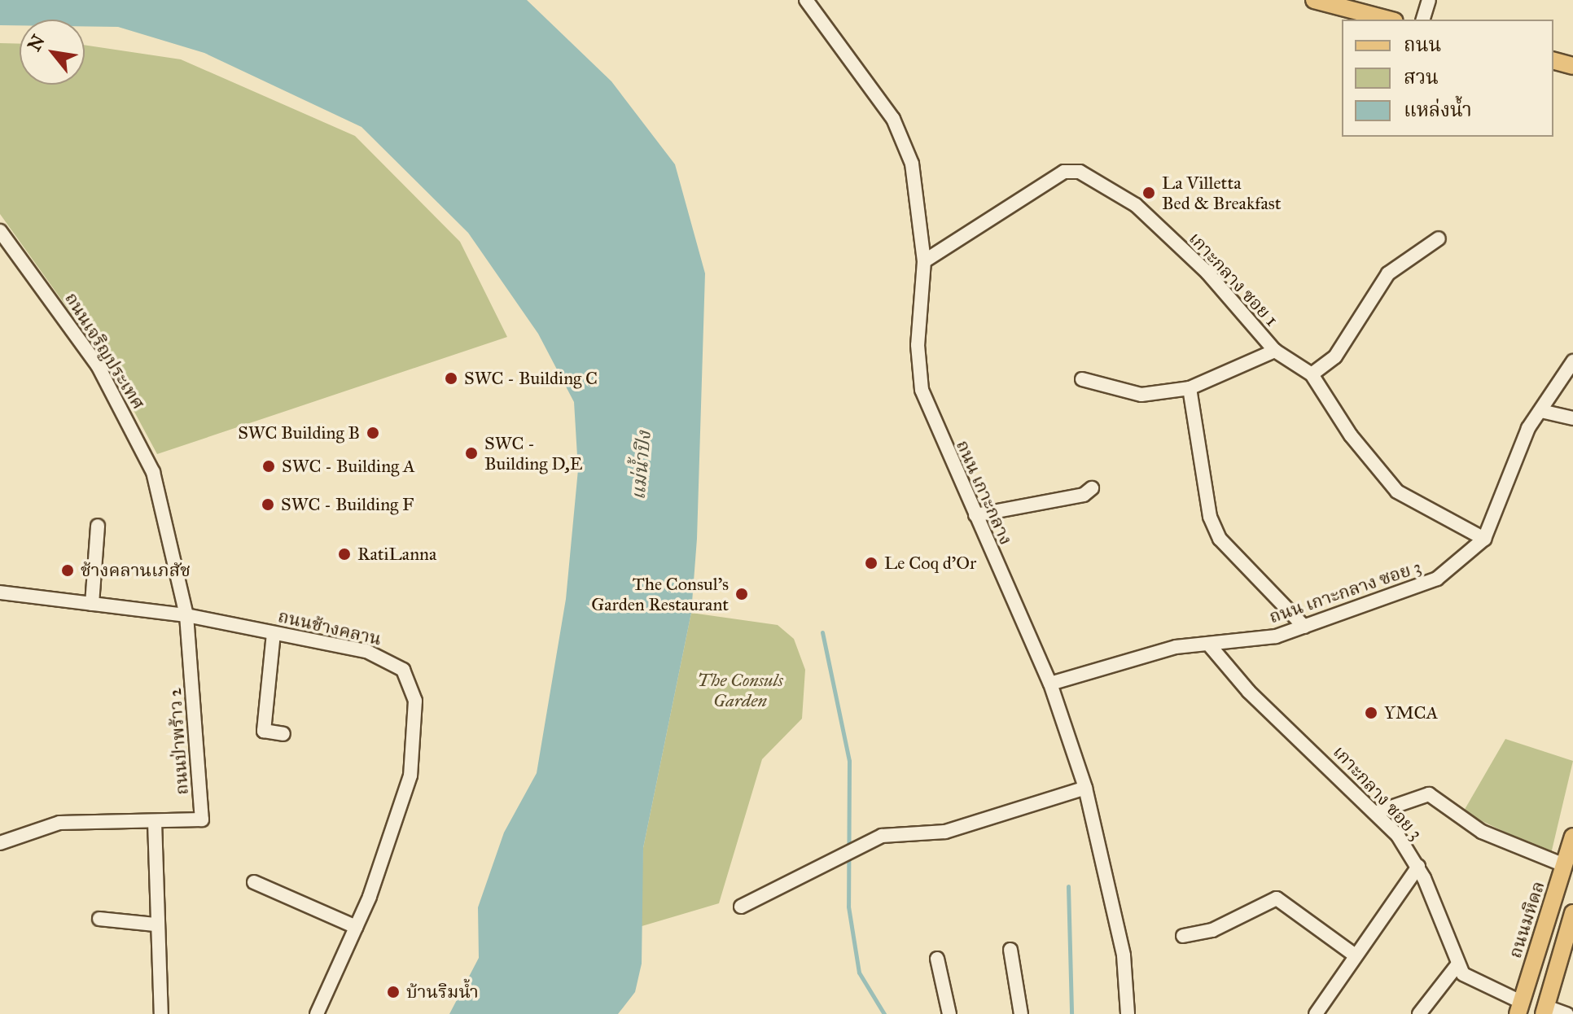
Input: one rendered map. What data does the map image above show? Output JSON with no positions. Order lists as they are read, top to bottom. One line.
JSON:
{"streets":{"main road":["ถนนมหิดล"],"street":["เกาะกลาง ซอย 1","ถนนเจริญประเทศ","ถนน เกาะกลาง","ถนน เกาะกลาง ซอย 3","ถนนช้างคลาน","ถนนป่าพร้าว 2","เกาะกลาง ซอย 3"]},"crossings":[["เกาะกลาง ซอย 1","ถนน เกาะกลาง"],["เกาะกลาง ซอย 1","ถนน เกาะกลาง ซอย 3"],["ถนนเจริญประเทศ","ถนนช้างคลาน"],["ถนนเจริญประเทศ","ถนนป่าพร้าว 2"],["ถนน เกาะกลาง","ถนน เกาะกลาง ซอย 3"],["ถนน เกาะกลาง ซอย 3","เกาะกลาง ซอย 3"],["ถนนช้างคลาน","ถนนป่าพร้าว 2"],["เกาะกลาง ซอย 3","ถนนมหิดล"]],"water":["แม่น้ำปิง"],"parks":["The Consuls Garden"],"places":["La Villetta Bed & Breakfast","SWC - Building C","SWC Building B","SWC - Building D,E","SWC - Building A","SWC - Building F","RatiLanna","Le Coq d'Or","ช้างคลานเภสัช","The Consul's Garden Restaurant","YMCA","บ้านริมน้ำ"],"legend":["ถนน","สวน","แหล่งน้ำ"],"north":"top left"}
